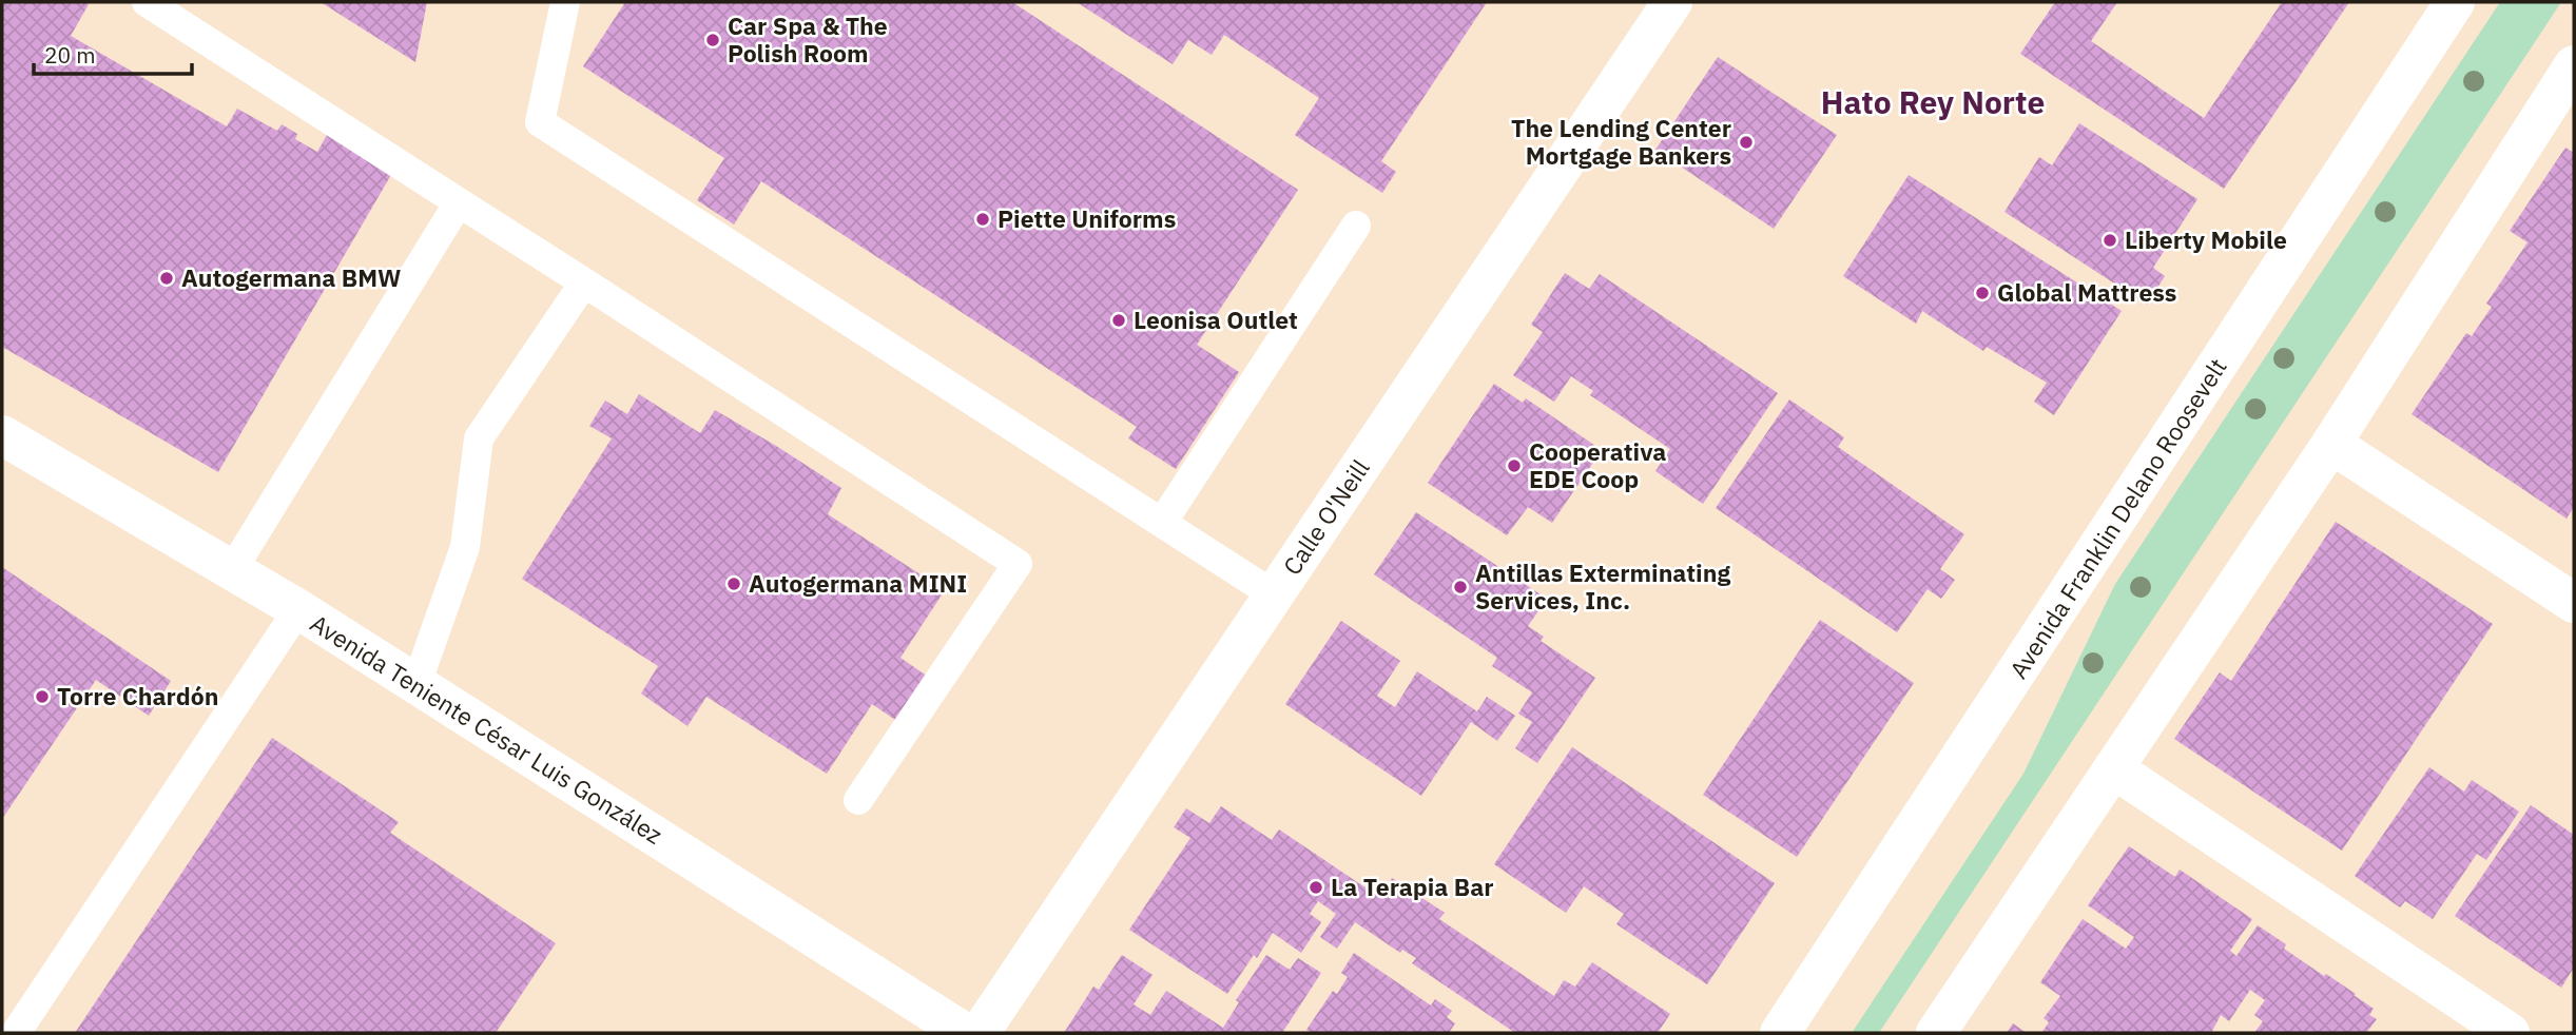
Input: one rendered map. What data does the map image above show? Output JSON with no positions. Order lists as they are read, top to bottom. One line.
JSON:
{"streets":{"street":["Calle O'Neill","Avenida Franklin Delano Roosevelt","Avenida Teniente César Luis González"]},"districts":["Hato Rey Norte"],"places":["Car Spa & The Polish Room","The Lending Center Mortgage Bankers","Piette Uniforms","Liberty Mobile","Autogermana BMW","Global Mattress","Leonisa Outlet","Cooperativa EDE Coop","Autogermana MINI","Antillas Exterminating Services, Inc.","Torre Chardón","La Terapia Bar"],"scale_bar":"20 m"}
